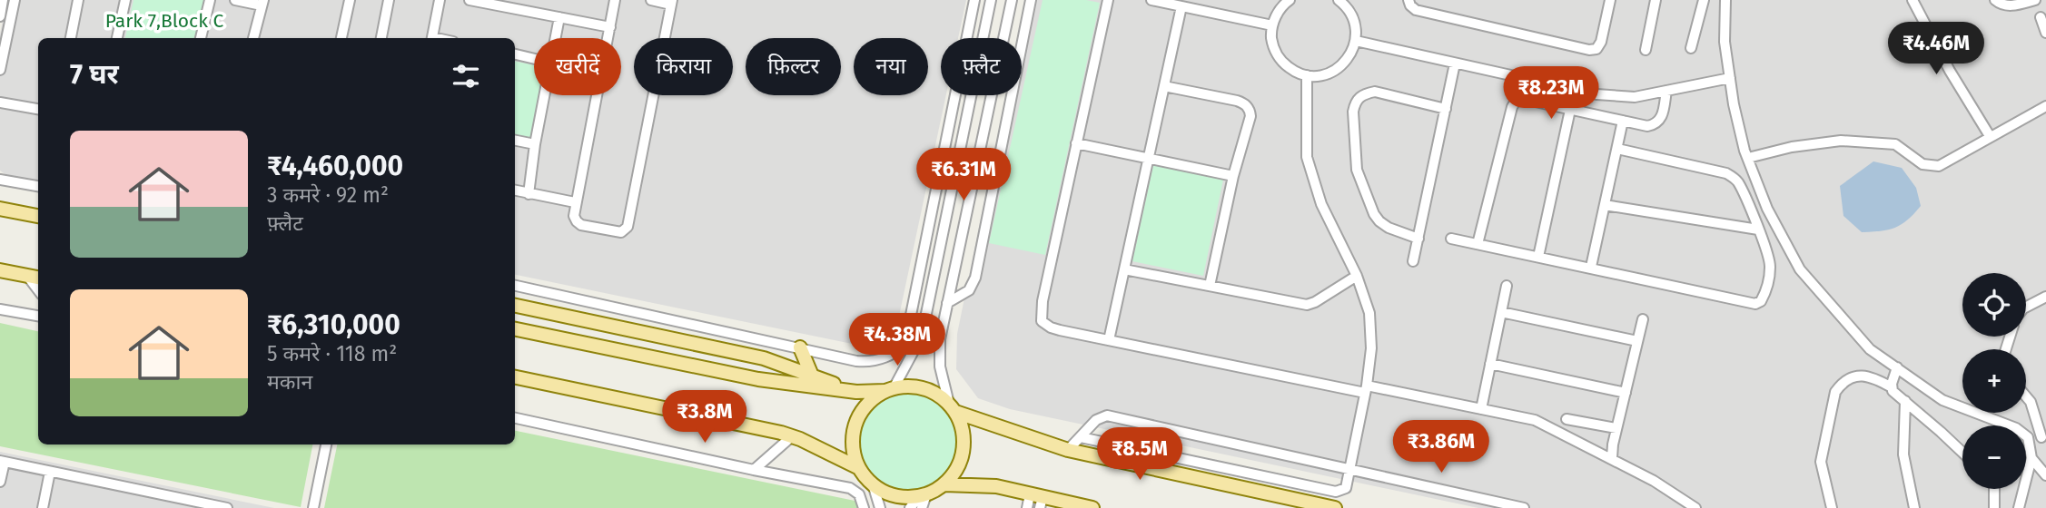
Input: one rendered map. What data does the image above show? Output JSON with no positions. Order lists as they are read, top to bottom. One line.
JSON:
{"parks":["Park 7,Block C"],"page":{"price":["₹4.46M","₹8.23M","₹6.31M","₹4.38M","₹3.8M","₹3.86M","₹8.5M"],"chip":["खरीदें","किराया","फ़िल्टर","नया","फ़्लैट"],"heading":"7 घर","list":[{"name":"₹4,460,000","note":"3 कमरे · 92 m² · फ़्लैट"},{"name":"₹6,310,000","note":"5 कमरे · 118 m² · मकान"}],"map_buttons":["+","−"]}}
